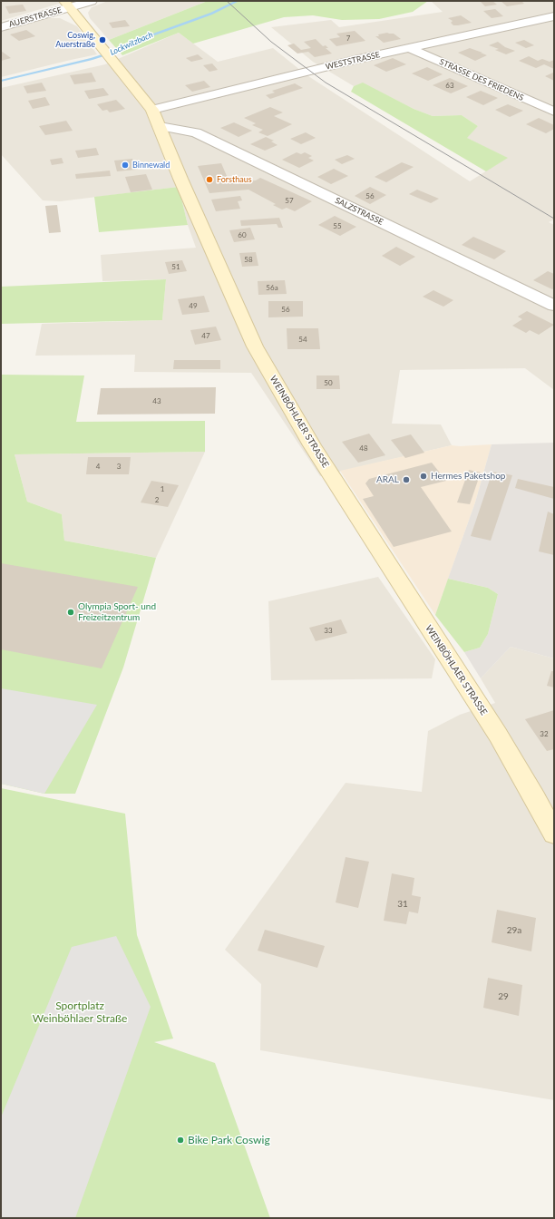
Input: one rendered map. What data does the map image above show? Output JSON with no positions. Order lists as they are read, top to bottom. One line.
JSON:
{"streets":{"main road":["WEINBÖHLAER STRASSE"],"street":["AUERSTRASSE","WESTSTRASSE","STRASSE DES FRIEDENS","SALZSTRASSE"]},"crossings":[["AUERSTRASSE","WEINBÖHLAER STRASSE"],["WESTSTRASSE","STRASSE DES FRIEDENS"],["WESTSTRASSE","WEINBÖHLAER STRASSE"],["SALZSTRASSE","WEINBÖHLAER STRASSE"]],"water":["Lockwitzbach"],"parks":["Sportplatz Weinböhlaer Straße"],"places":["Coswig, Auerstraße","Binnewald","Forsthaus","Hermes Paketshop","ARAL","Olympia Sport- und Freizeitzentrum","Bike Park Coswig"],"house_numbers":["7","63","56","57","55","60","58","51","56a","49","56","47","54","50","43","48","4","3","1","2","33","32","31","29a","29"]}
